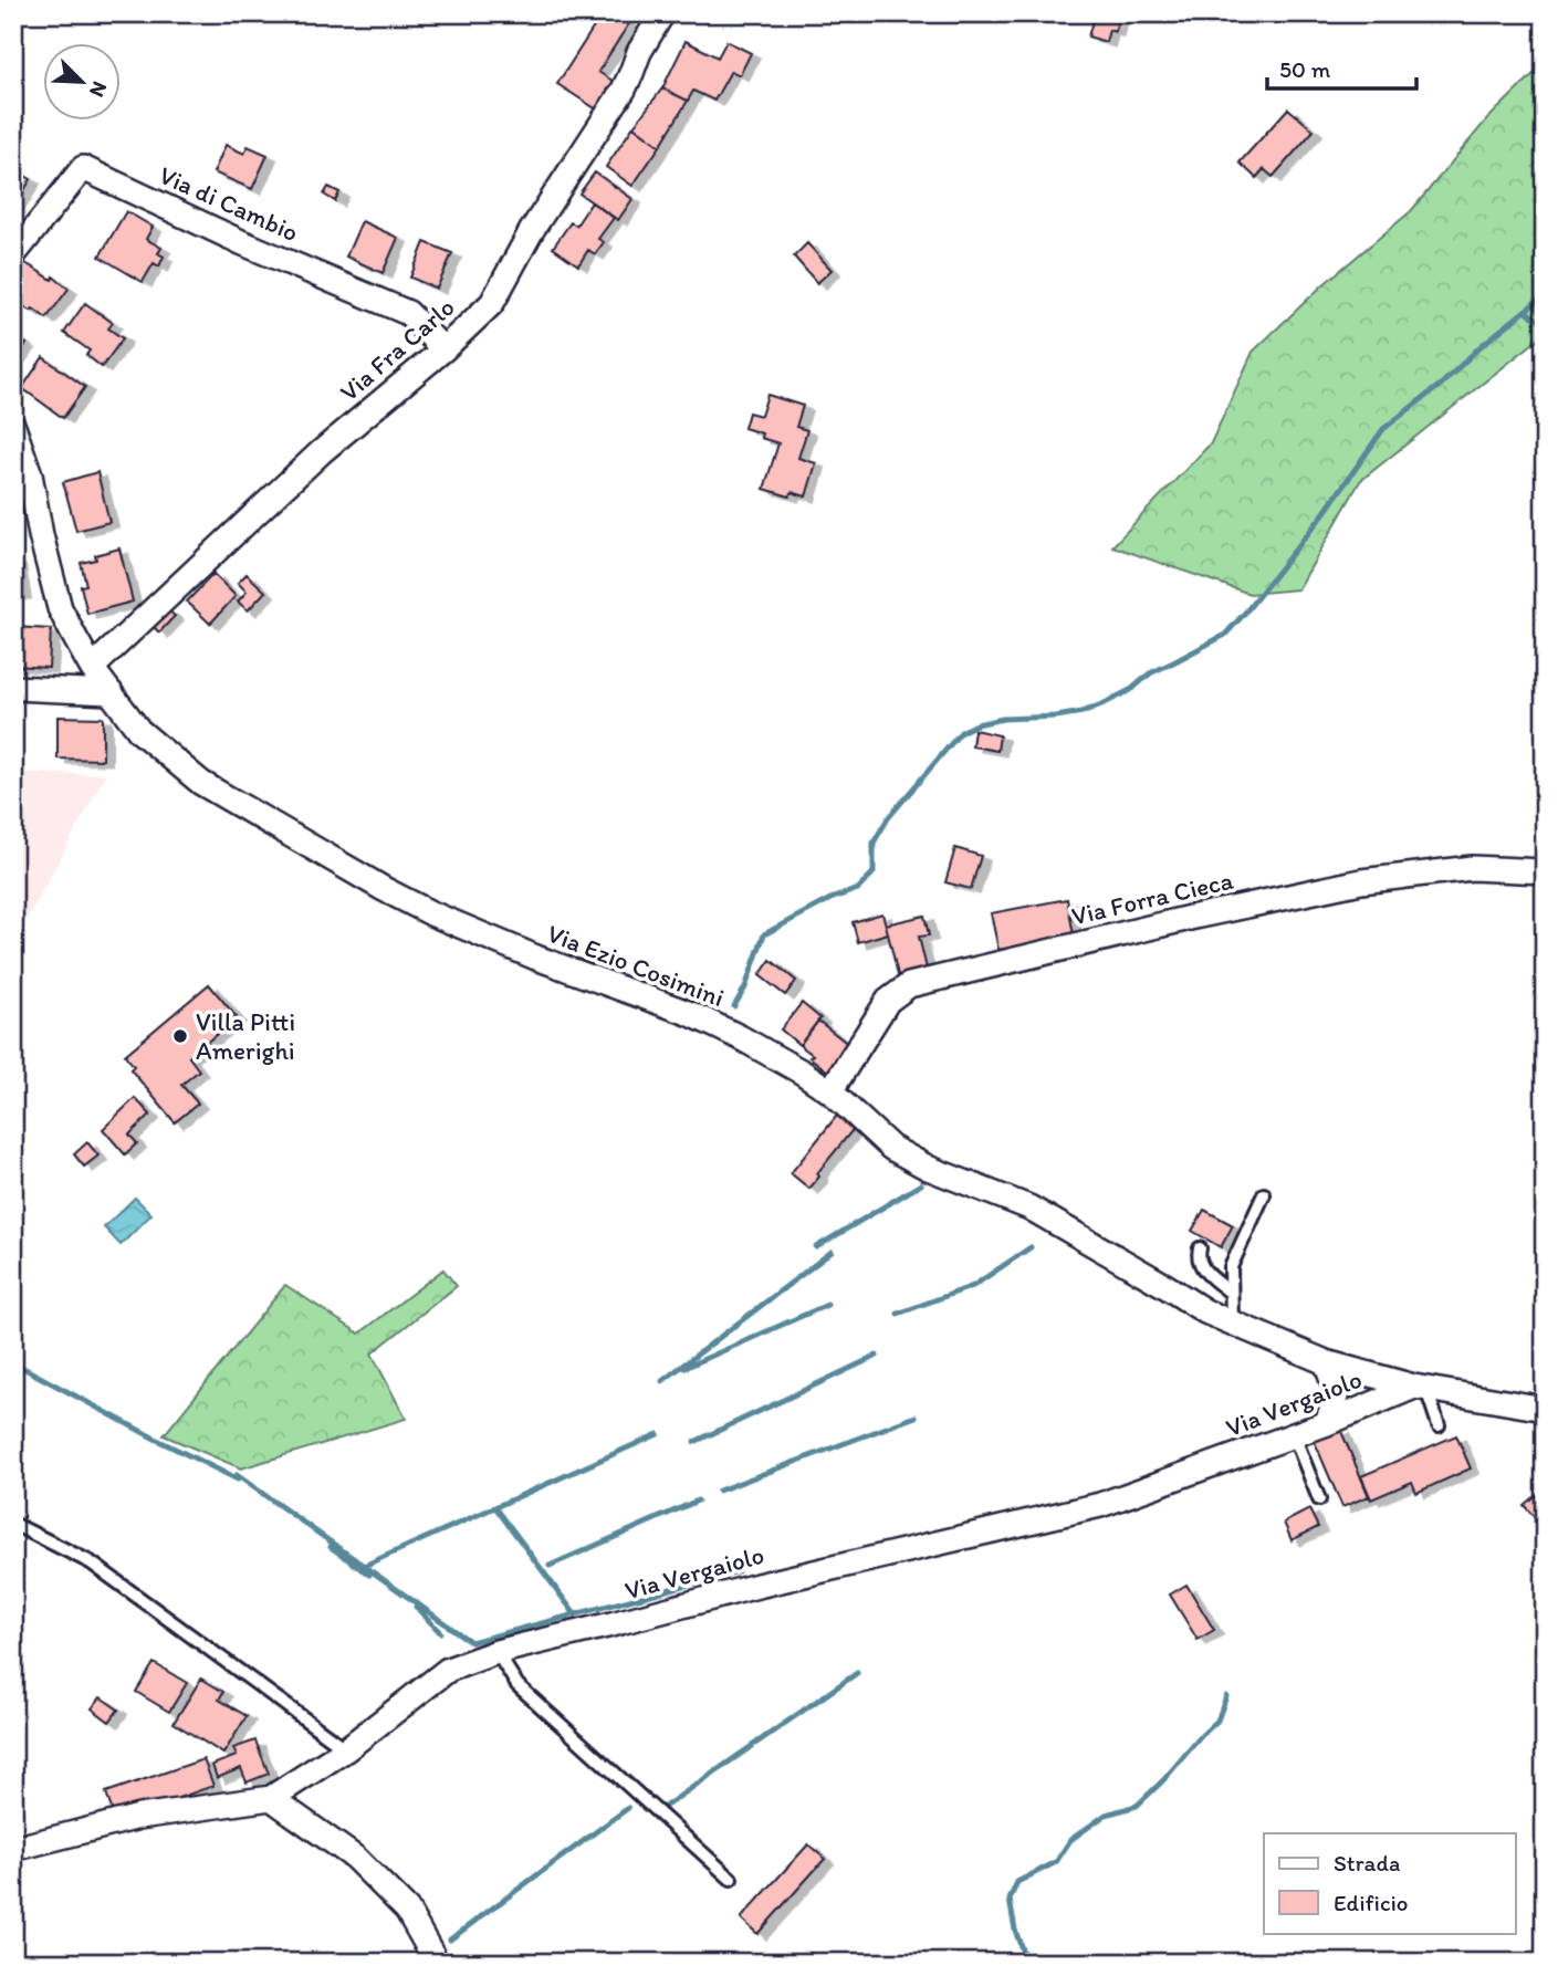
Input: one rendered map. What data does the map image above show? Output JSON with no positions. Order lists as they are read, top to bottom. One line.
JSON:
{"streets":{"street":["Via di Cambio","Via Fra Carlo","Via Forra Cieca","Via Ezio Cosimini","Via Vergaiolo"]},"crossings":[["Via di Cambio","Via Fra Carlo"],["Via Fra Carlo","Via Ezio Cosimini"],["Via Forra Cieca","Via Ezio Cosimini"],["Via Ezio Cosimini","Via Vergaiolo"]],"places":["Villa Pitti Amerighi"],"legend":["Strada","Edificio"],"scale_bar":"50 m","north":"bottom right"}
